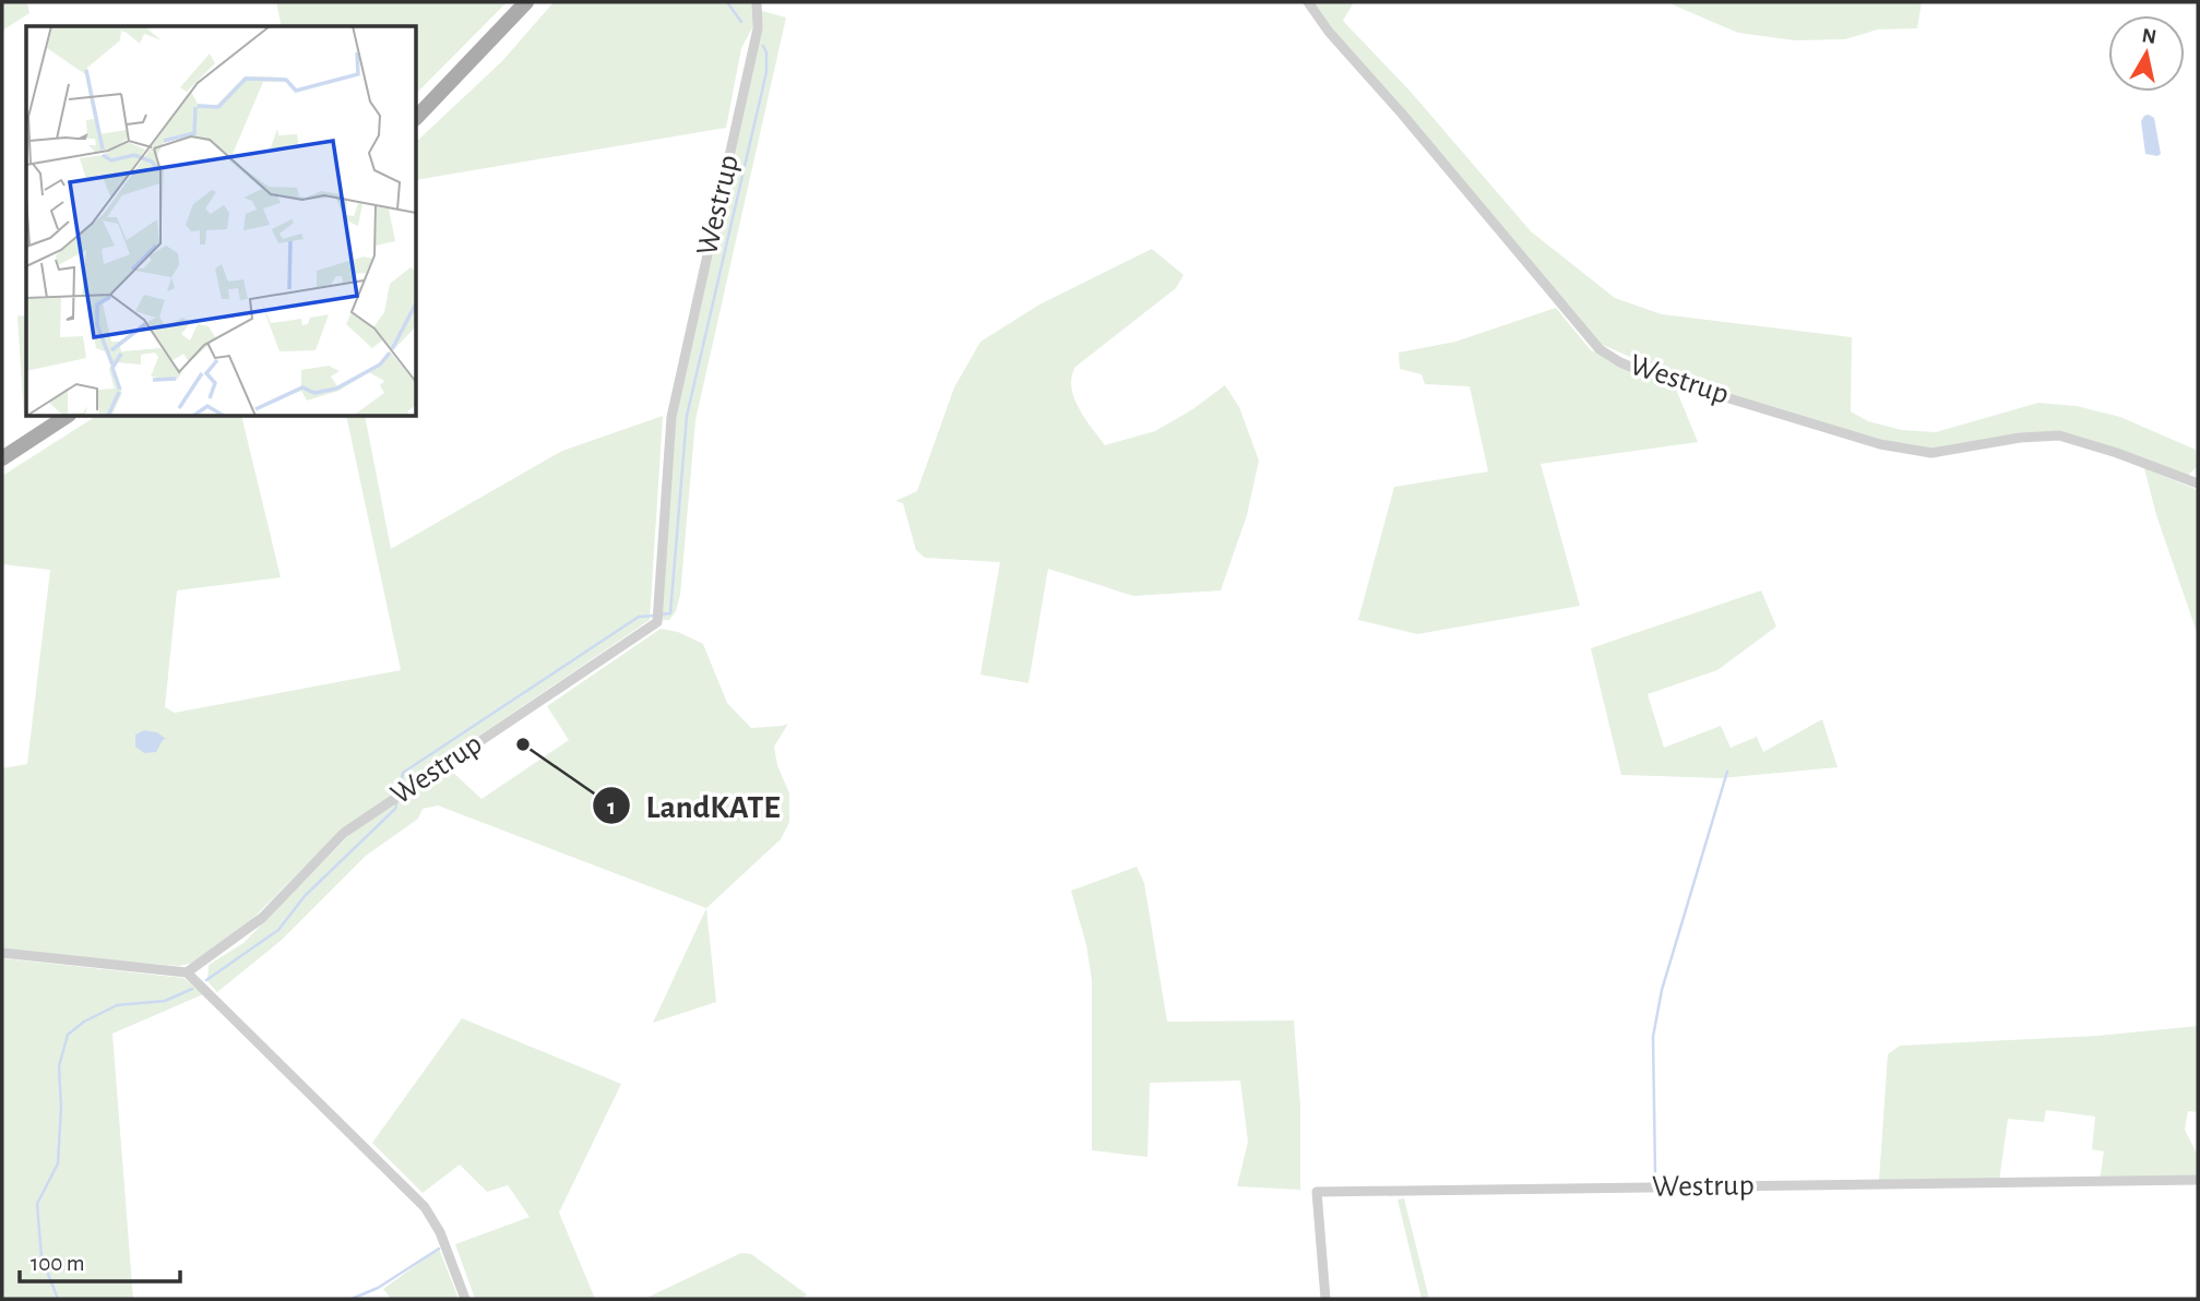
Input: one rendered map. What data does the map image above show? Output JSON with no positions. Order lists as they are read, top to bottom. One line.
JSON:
{"streets":{"street":["Westrup"]},"places":["LandKATE"],"scale_bar":"100 m","north":"top"}
